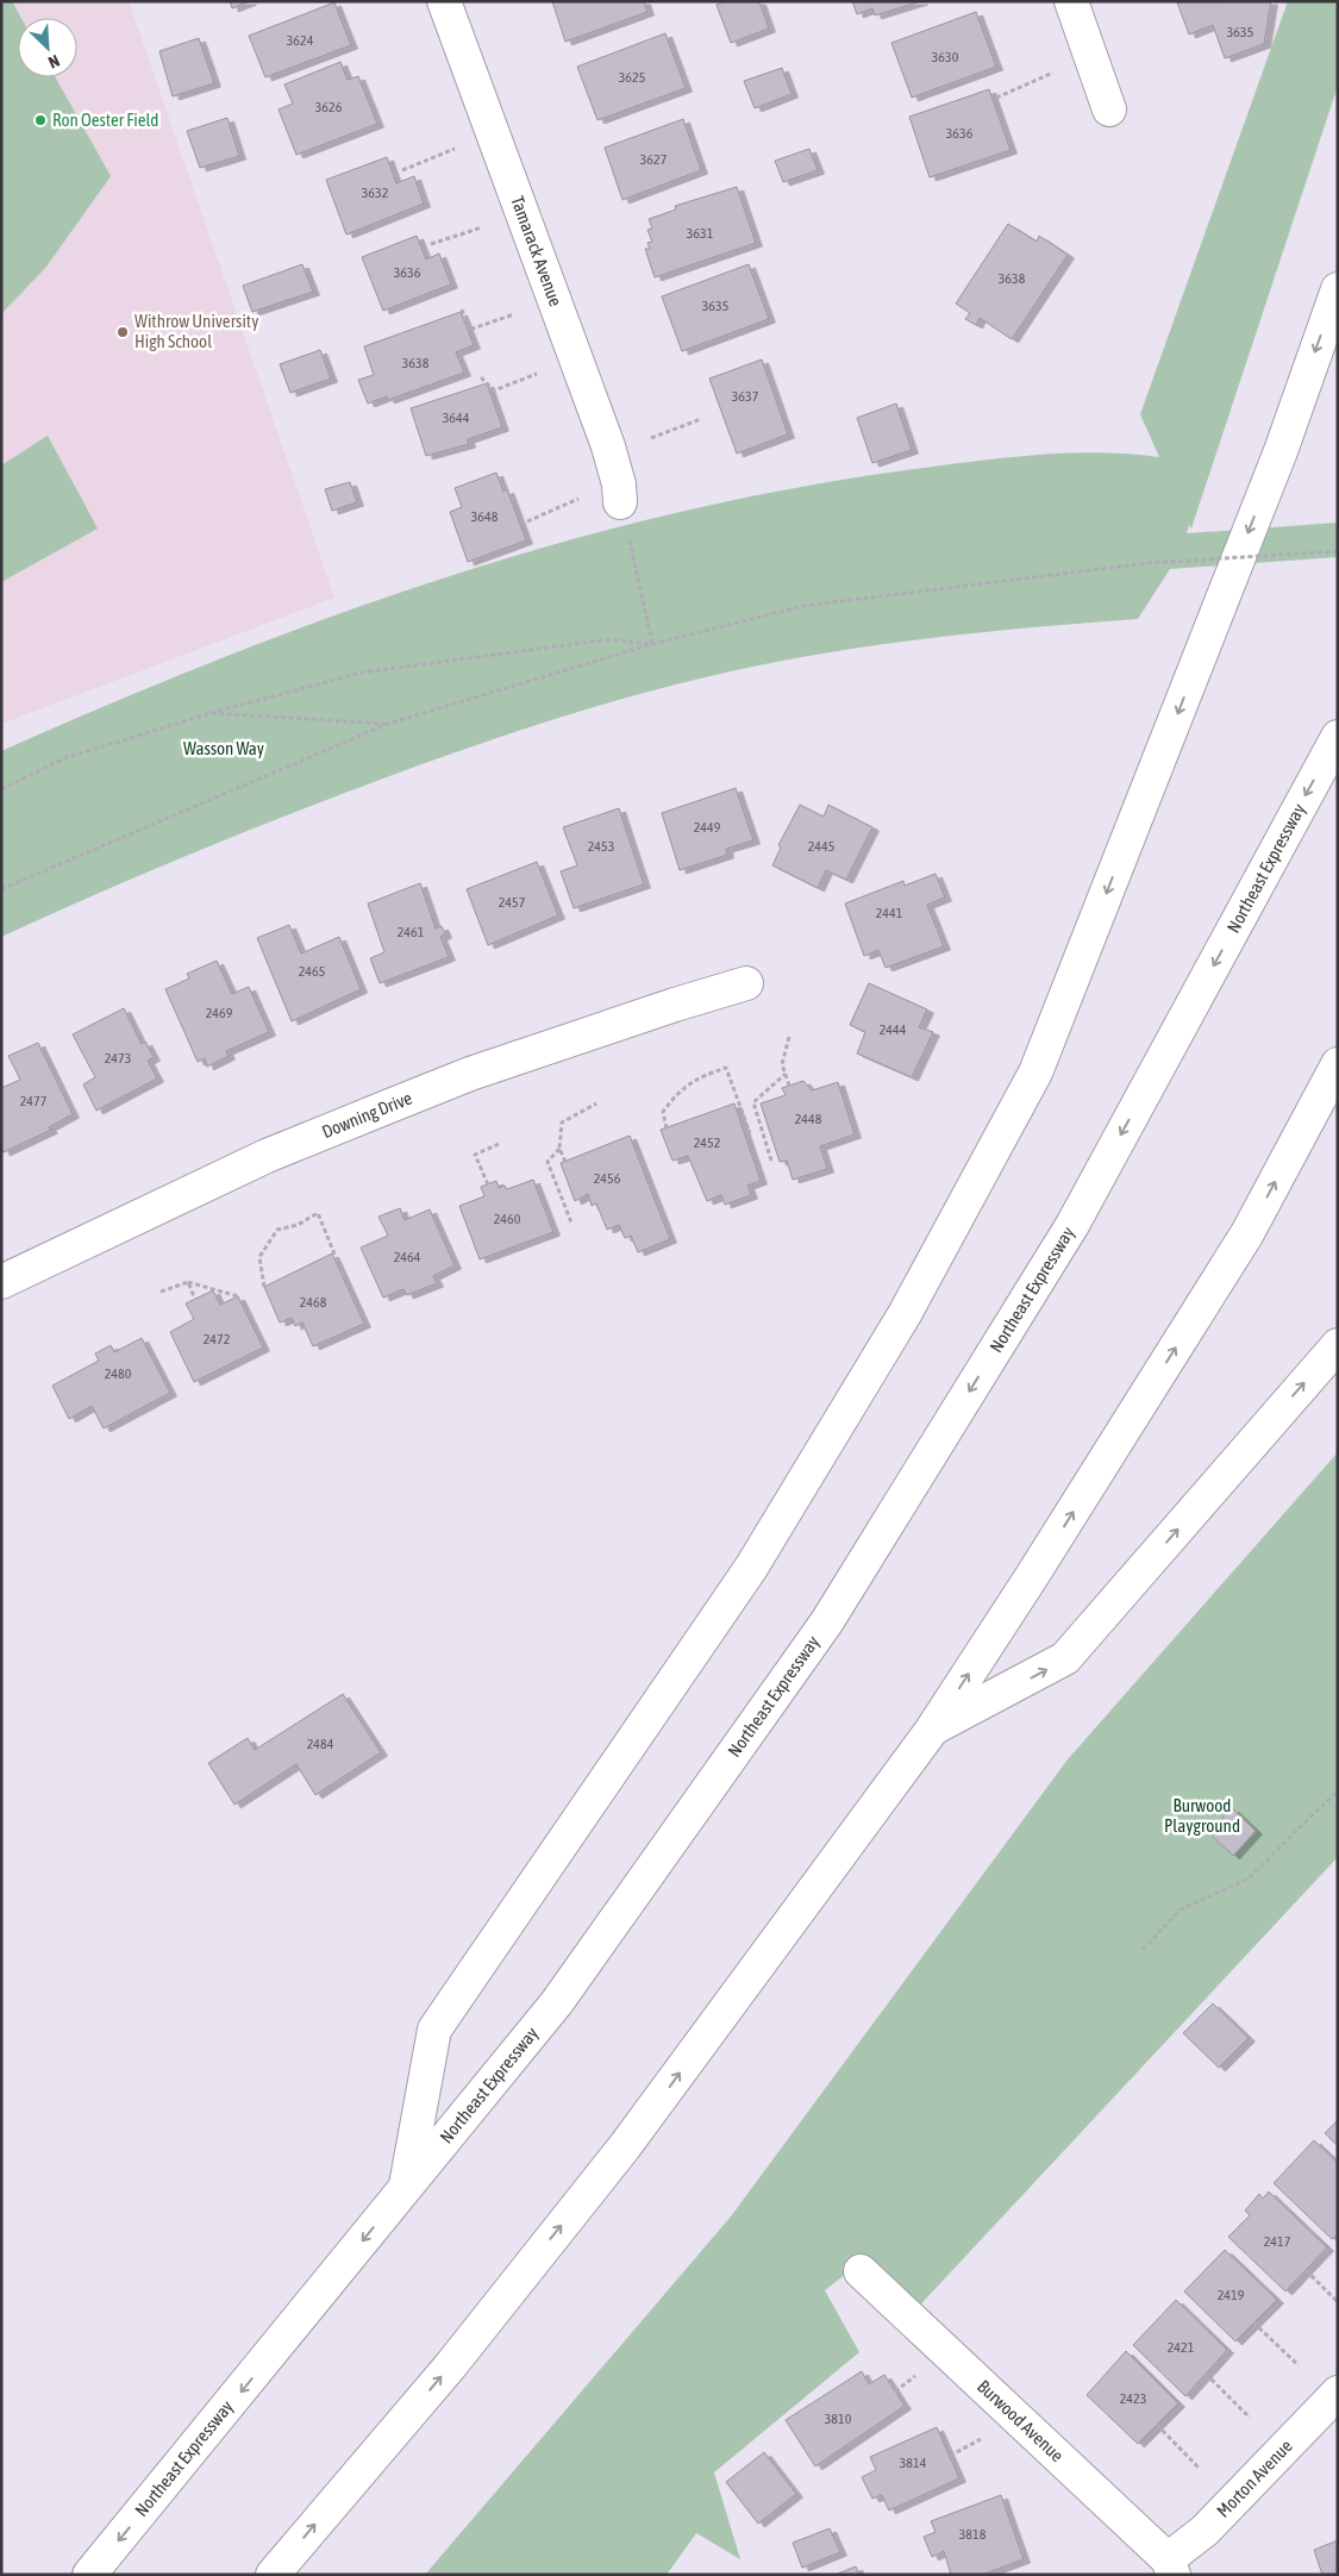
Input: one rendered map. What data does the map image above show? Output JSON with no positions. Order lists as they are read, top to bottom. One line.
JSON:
{"streets":{"main road":["Tamarack Avenue","Northeast Expressway","Downing Drive","Burwood Avenue","Morton Avenue"]},"crossings":[["Burwood Avenue","Morton Avenue"]],"parks":["Wasson Way","Burwood Playground"],"places":["Ron Oester Field","Withrow University High School"],"house_numbers":["3635","3624","3630","3625","3626","3636","3627","3632","3631","3636","3638","3635","3638","3637","3644","3648","2449","2453","2445","2457","2441","2461","2465","2469","2444","2473","2477","2448","2452","2456","2460","2464","2468","2472","2480","2484","2417","2419","2421","2423","3810","3814","3818"],"north":"bottom right"}
